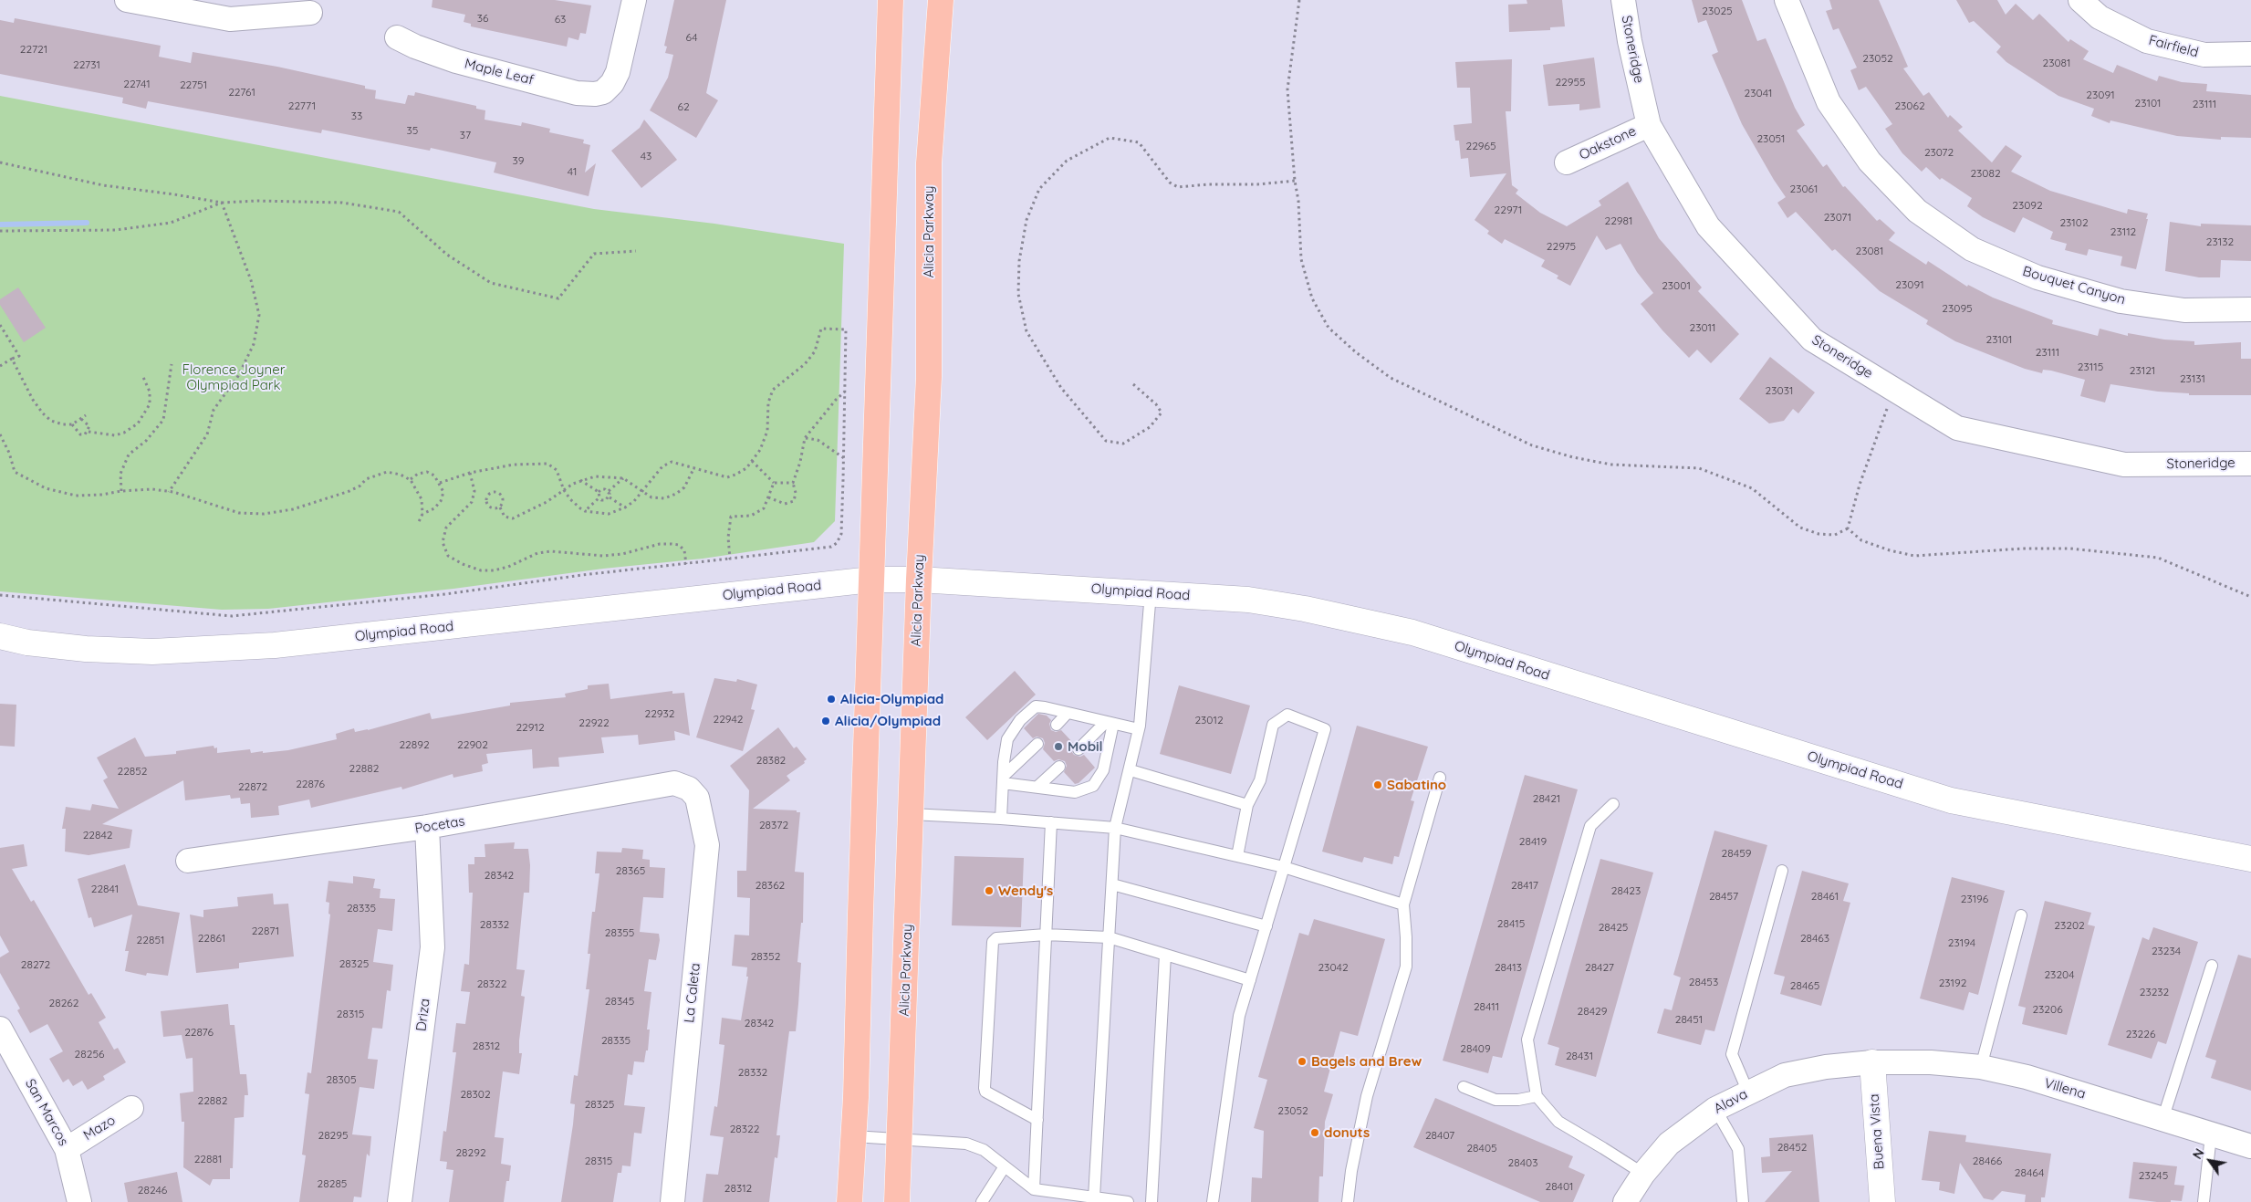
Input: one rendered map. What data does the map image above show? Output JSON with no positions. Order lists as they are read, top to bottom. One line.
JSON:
{"streets":{"main road":["Alicia Parkway","Olympiad Road","Buena Vista"],"street":["Fairfield","Stoneridge","Maple Leaf","Oakstone","Bouquet Canyon","Pocetas","La Caleta","Driza","Villena","Alava","San Marcos","Mazo"]},"crossings":[["Stoneridge","Oakstone"],["Alicia Parkway","Olympiad Road"],["Pocetas","La Caleta"],["Pocetas","Driza"],["Villena","Alava"],["Villena","Buena Vista"],["Alava","Buena Vista"],["San Marcos","Mazo"]],"parks":["Florence Joyner Olympiad Park"],"places":["Alicia-Olympiad","Alicia/Olympiad","Mobil","Sabatino","Wendy's","Bagels and Brew","donuts"],"house_numbers":["23025","36","63","64","22721","23052","23081","22731","22955","22741","22751","22761","23041","23091","23101","23111","22771","23062","62","33","35","37","23051","22965","23072","43","39","41","23082","23061","23092","22971","23071","22981","23102","23112","23132","22975","23081","23091","23001","23095","23011","23101","23111","23115","23121","23131","23031","22932","22942","23012","22922","22912","22892","22902","28382","22882","22852","22876","22872","28421","28372","22842","28419","28459","28365","28342","28362","28417","22841","28423","28457","28461","23196","28335","28415","28332","23202","28425","22871","28355","22861","28463","22851","23194","23234","28352","28325","28272","23042","28413","28427","23204","28453","23192","28322","28465","23232","28345","28262","28411","23206","28429","28315","28451","28342","22876","23226","28335","28312","28409","28256","28431","28332","28305","28302","22882","28325","23052","28322","28295","28407","28452","28405","28292","22881","28315","28466","28403","28464","23245","28285","28401","28312","28246"],"north":"top left"}
